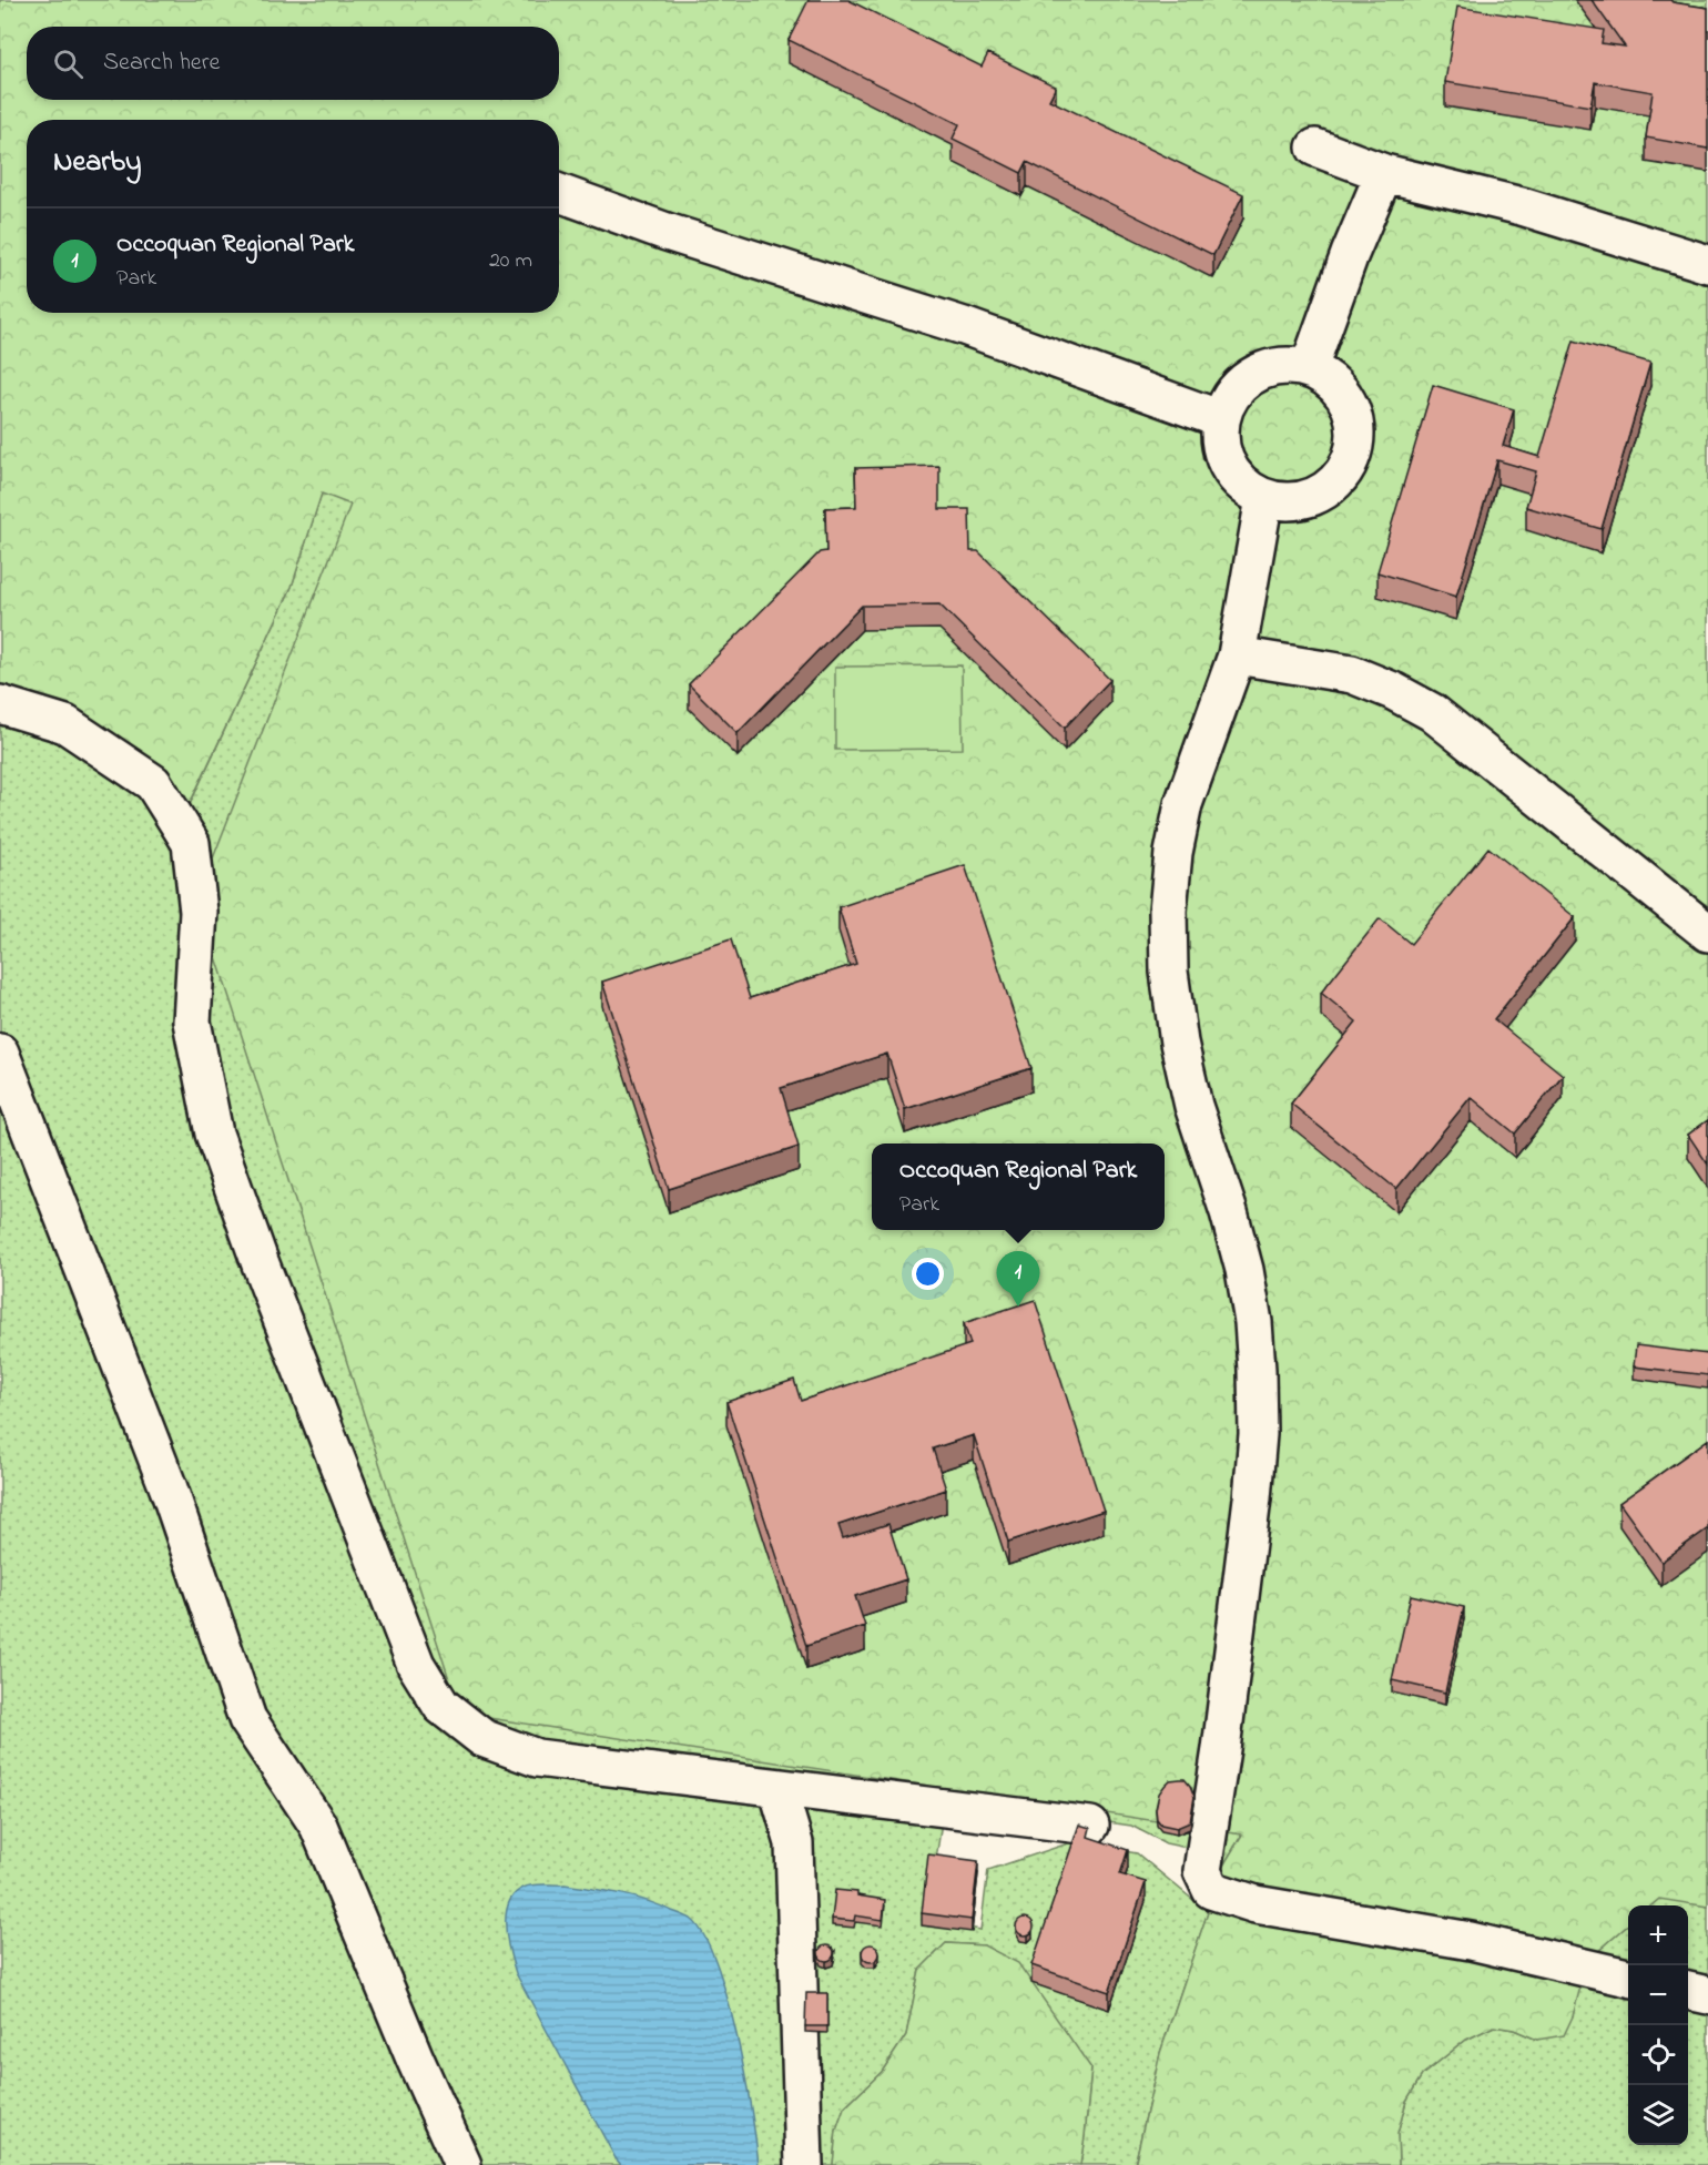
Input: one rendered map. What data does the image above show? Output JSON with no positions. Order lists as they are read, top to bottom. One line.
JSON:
{"page":{"search":"Search here","heading":"Nearby","list":[{"mark":"1","name":"Occoquan Regional Park","note":"Park","value":"20 m"}],"popup":["Occoquan Regional Park","Park"],"pins":"1","map_buttons":["+","−"]}}
